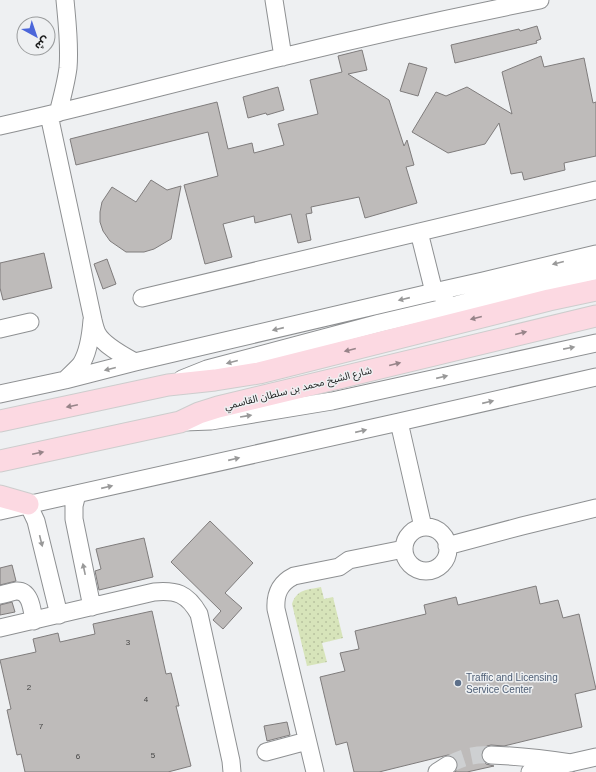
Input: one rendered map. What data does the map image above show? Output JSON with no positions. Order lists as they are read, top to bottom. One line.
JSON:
{"streets":{"main road":["شارع الشيخ محمد بن سلطان القاسمي"]},"places":["Traffic and Licensing Service Center"],"house_numbers":["3","2","4","7","5","6"],"north":"bottom right"}
